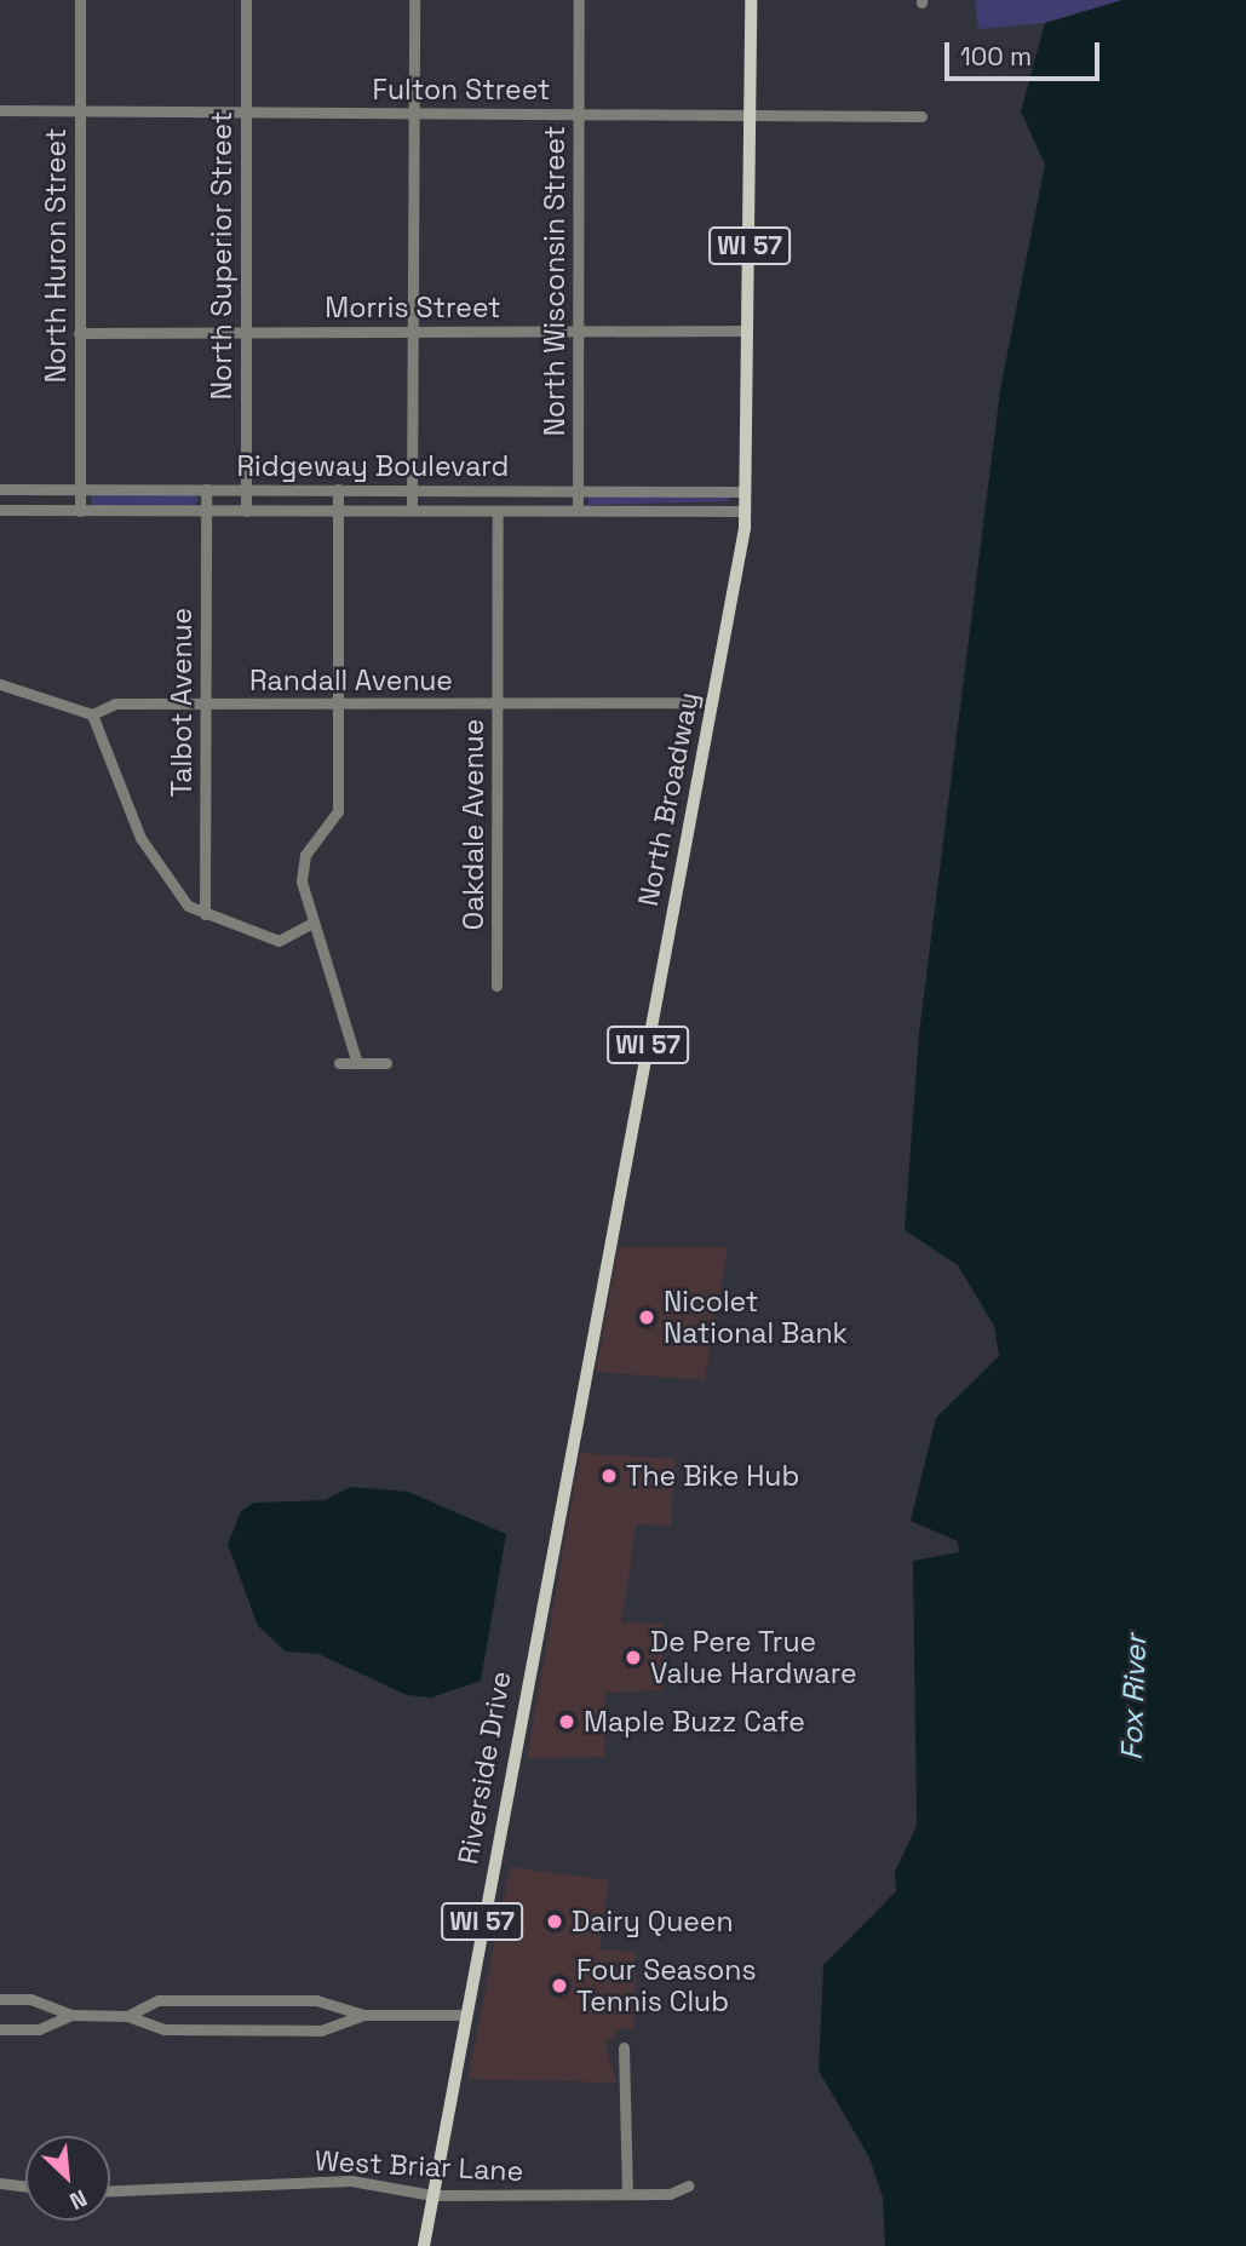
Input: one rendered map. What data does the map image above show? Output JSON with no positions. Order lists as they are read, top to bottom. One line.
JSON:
{"streets":{"main road":["WI 57","North Broadway","Riverside Drive"],"street":["Fulton Street","North Huron Street","North Superior Street","North Wisconsin Street","Morris Street","Ridgeway Boulevard","Randall Avenue","Talbot Avenue","Oakdale Avenue","West Briar Lane"]},"crossings":[["Fulton Street","North Huron Street"],["Fulton Street","North Superior Street"],["Fulton Street","North Wisconsin Street"],["Fulton Street","North Broadway"],["North Huron Street","Morris Street"],["North Huron Street","Ridgeway Boulevard"],["North Superior Street","Morris Street"],["North Superior Street","Ridgeway Boulevard"],["North Wisconsin Street","Morris Street"],["North Wisconsin Street","Ridgeway Boulevard"],["Morris Street","North Broadway"],["Ridgeway Boulevard","Talbot Avenue"],["Ridgeway Boulevard","North Broadway"],["Ridgeway Boulevard","Oakdale Avenue"],["Randall Avenue","Talbot Avenue"],["Randall Avenue","North Broadway"],["Randall Avenue","Oakdale Avenue"],["North Broadway","Riverside Drive"],["Riverside Drive","West Briar Lane"]],"water":["Fox River"],"places":["Nicolet National Bank","The Bike Hub","De Pere True Value Hardware","Maple Buzz Cafe","Dairy Queen","Four Seasons Tennis Club"],"scale_bar":"100 m","north":"bottom right"}
